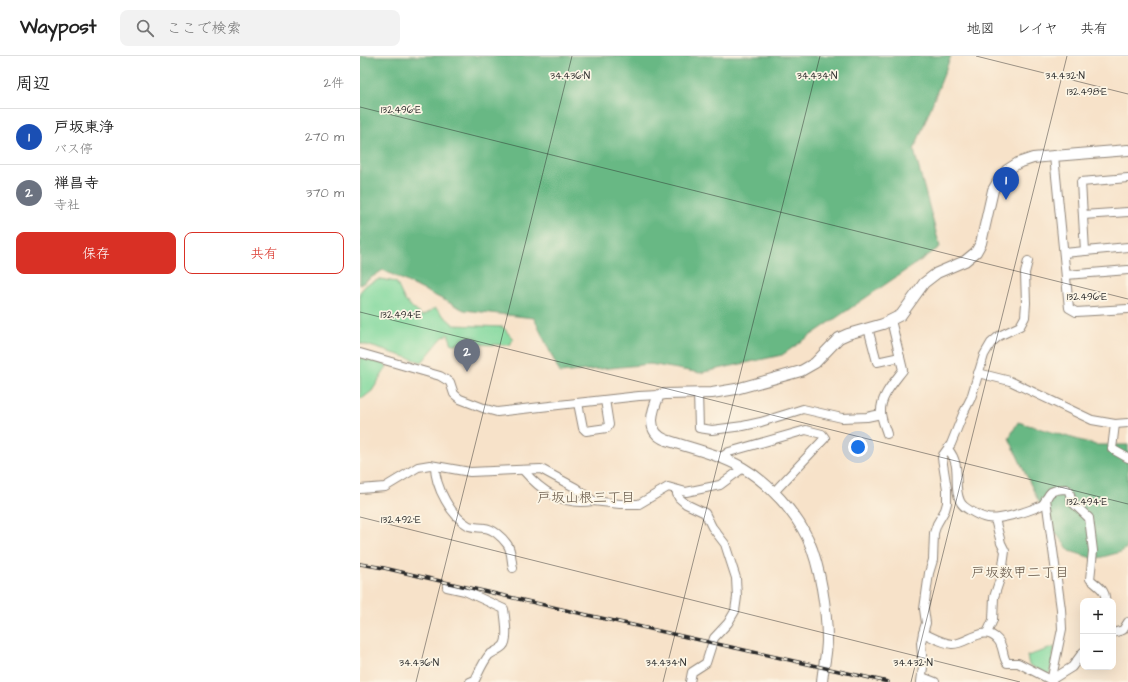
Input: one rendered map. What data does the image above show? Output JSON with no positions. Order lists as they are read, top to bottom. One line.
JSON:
{"districts":["戸坂山根三丁目","戸坂数甲二丁目"],"page":{"header":"Waypost","search":"ここで検索","nav":["地図","レイヤ","共有"],"heading":["周辺","2件"],"list":[{"mark":"1","name":"戸坂東浄","note":"バス停","value":"270 m"},{"mark":"2","name":"禅昌寺","note":"寺社","value":"370 m"}],"pins":["1","2"],"buttons":["保存","共有"],"map_buttons":["+","−"]},"coordinates":["34.436°N","34.434°N","34.432°N","132.498°E","132.496°E","132.494°E","132.492°E"]}
